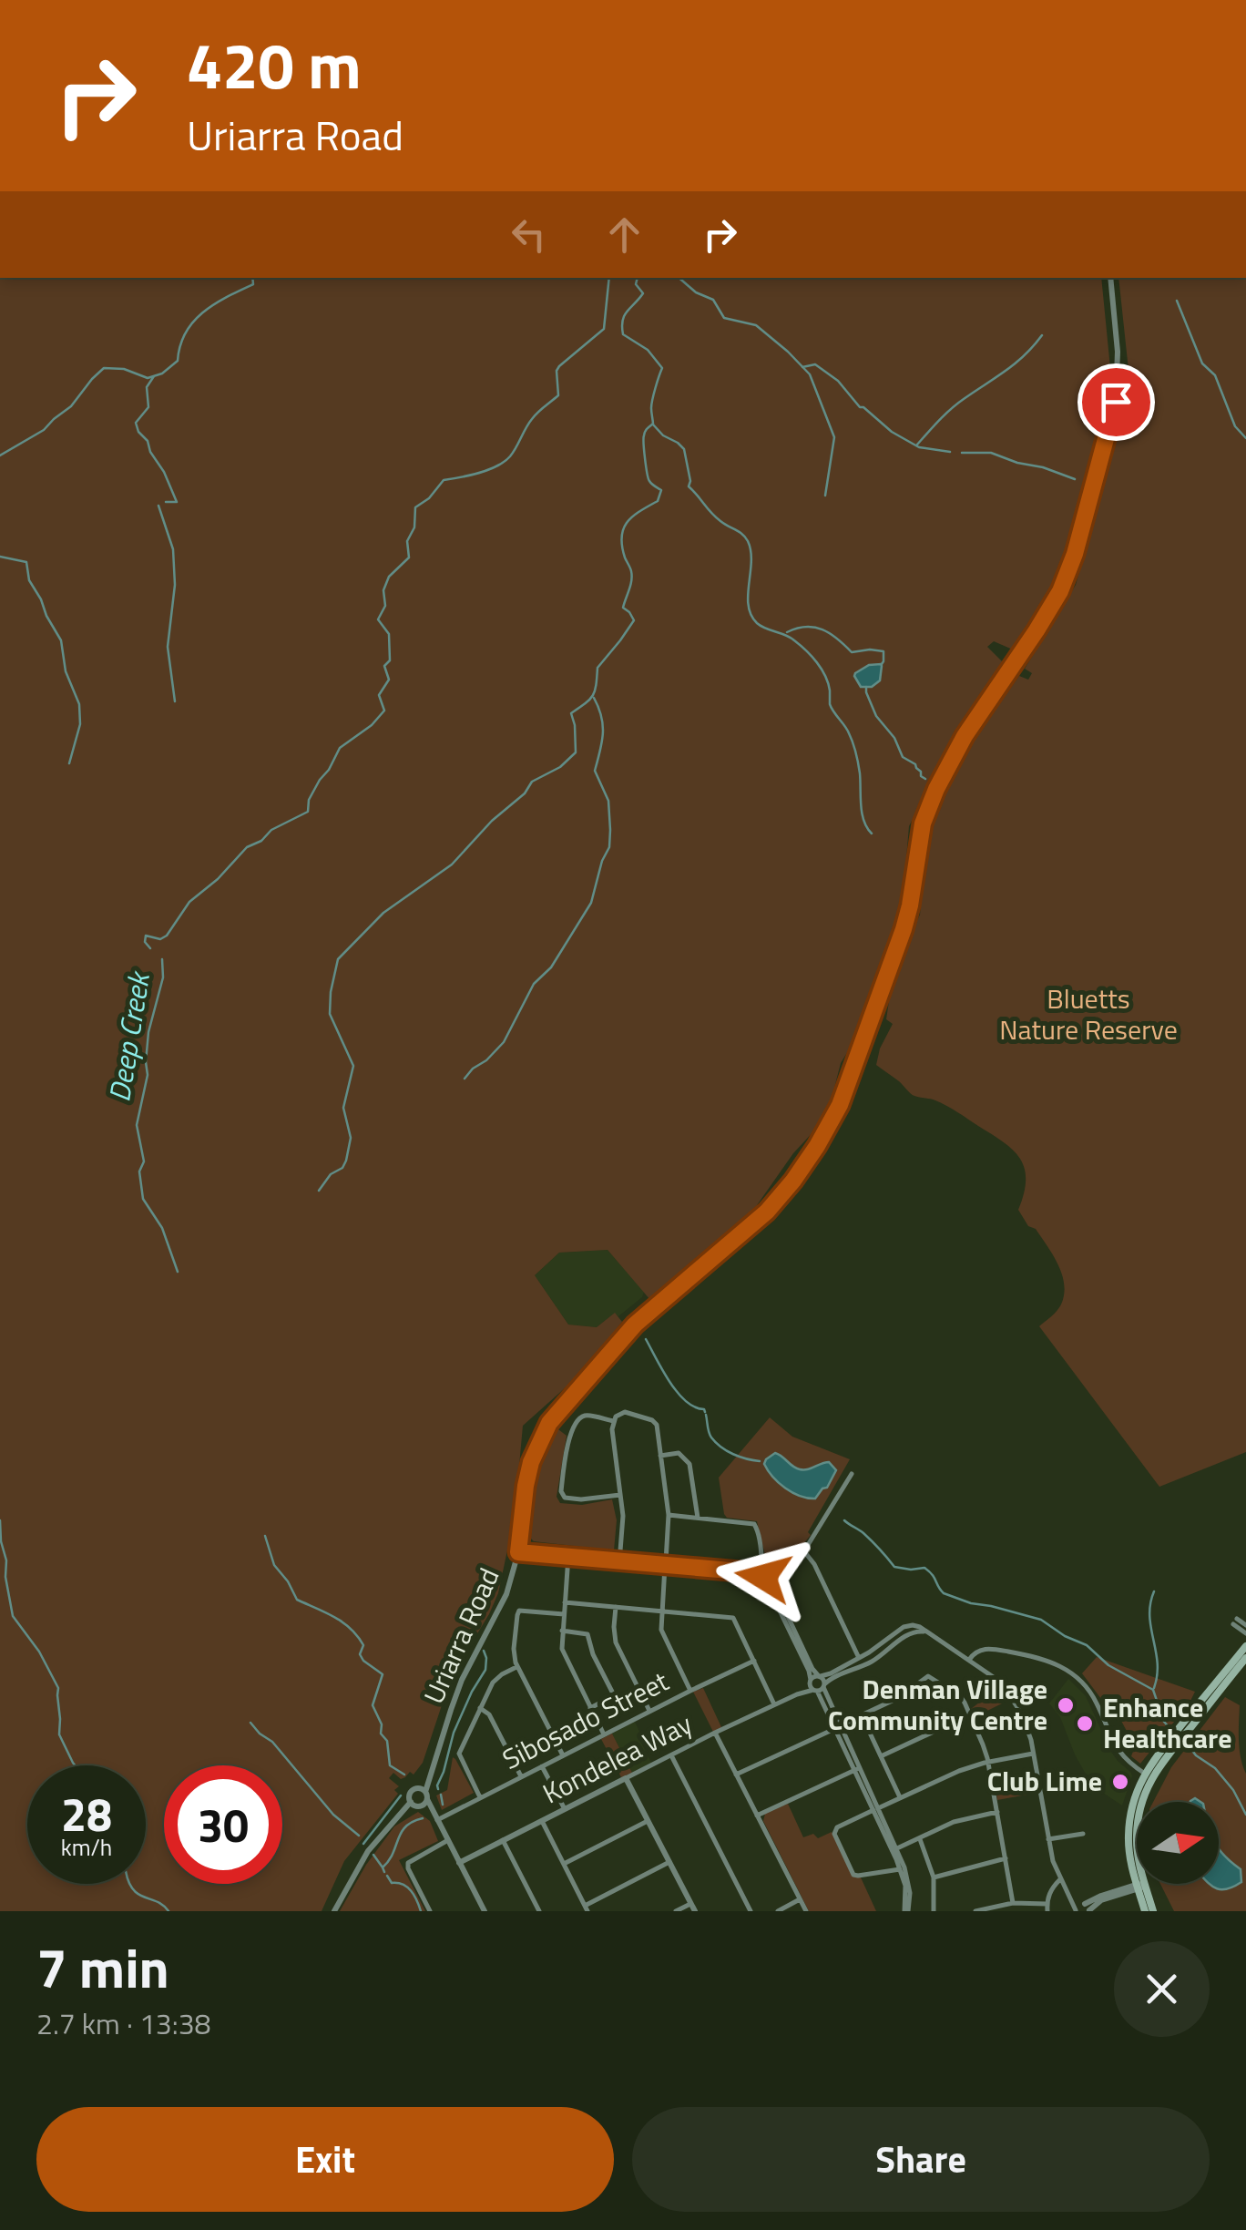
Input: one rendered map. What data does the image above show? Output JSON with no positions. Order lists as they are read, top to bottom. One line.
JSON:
{"streets":{"street":["Uriarra Road","Sibosado Street","Kondelea Way"]},"water":["Deep Creek"],"parks":["Bluetts Nature Reserve"],"places":["Denman Village Community Centre","Enhance Healthcare","Club Lime"],"north":"right","page":{"turn":["420 m","Uriarra Road"],"speed":"28 km/h","limit":"30","heading":["7 min","2.7 km · 13:38"],"buttons":["Exit","Share"]}}
